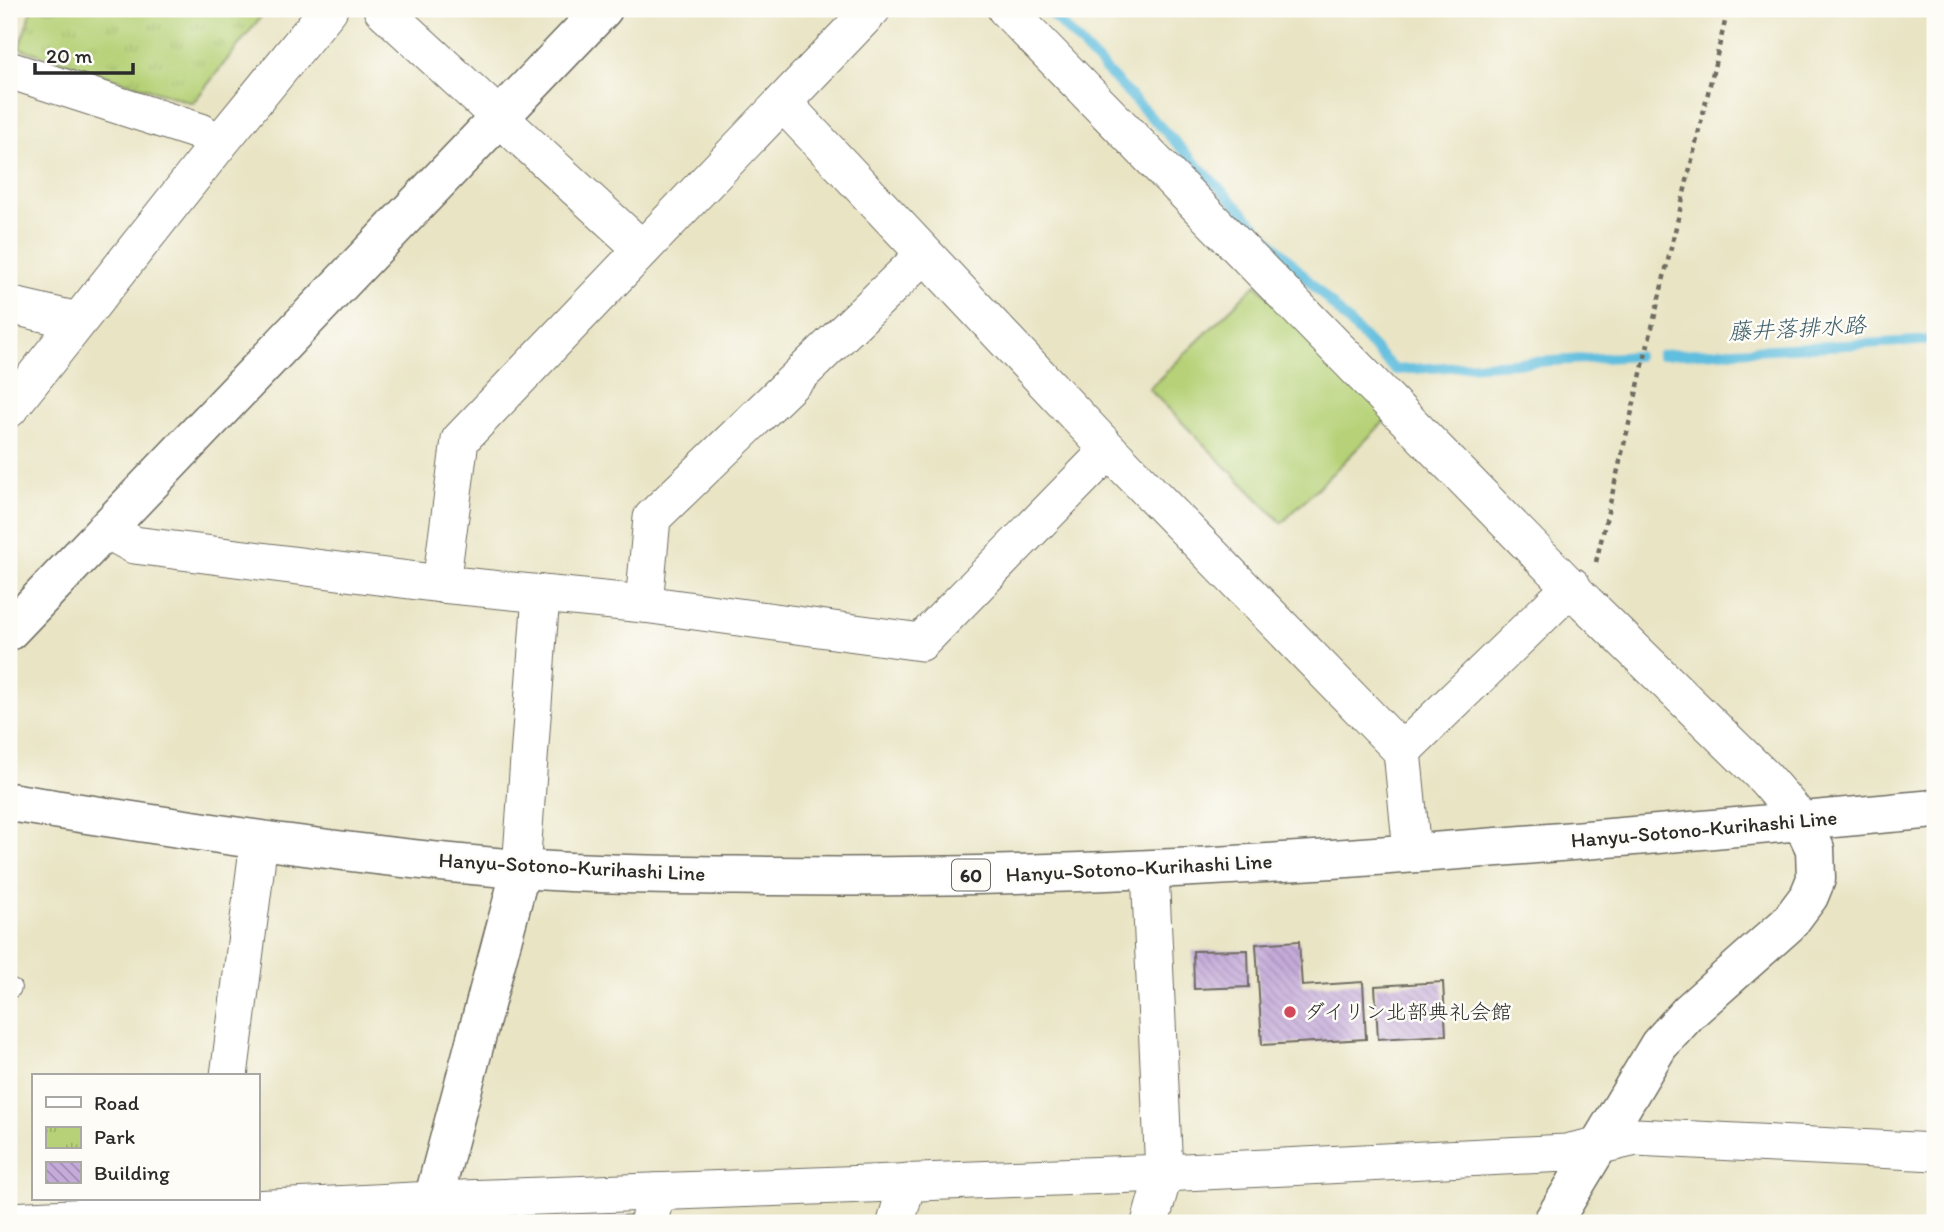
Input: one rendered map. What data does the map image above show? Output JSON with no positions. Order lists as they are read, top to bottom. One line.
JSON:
{"streets":{"main road":["Hanyu-Sotono-Kurihashi Line","60"]},"water":["藤井落排水路"],"places":["ダイリン北部典礼会館"],"legend":["Road","Park","Building"],"scale_bar":"20 m"}
